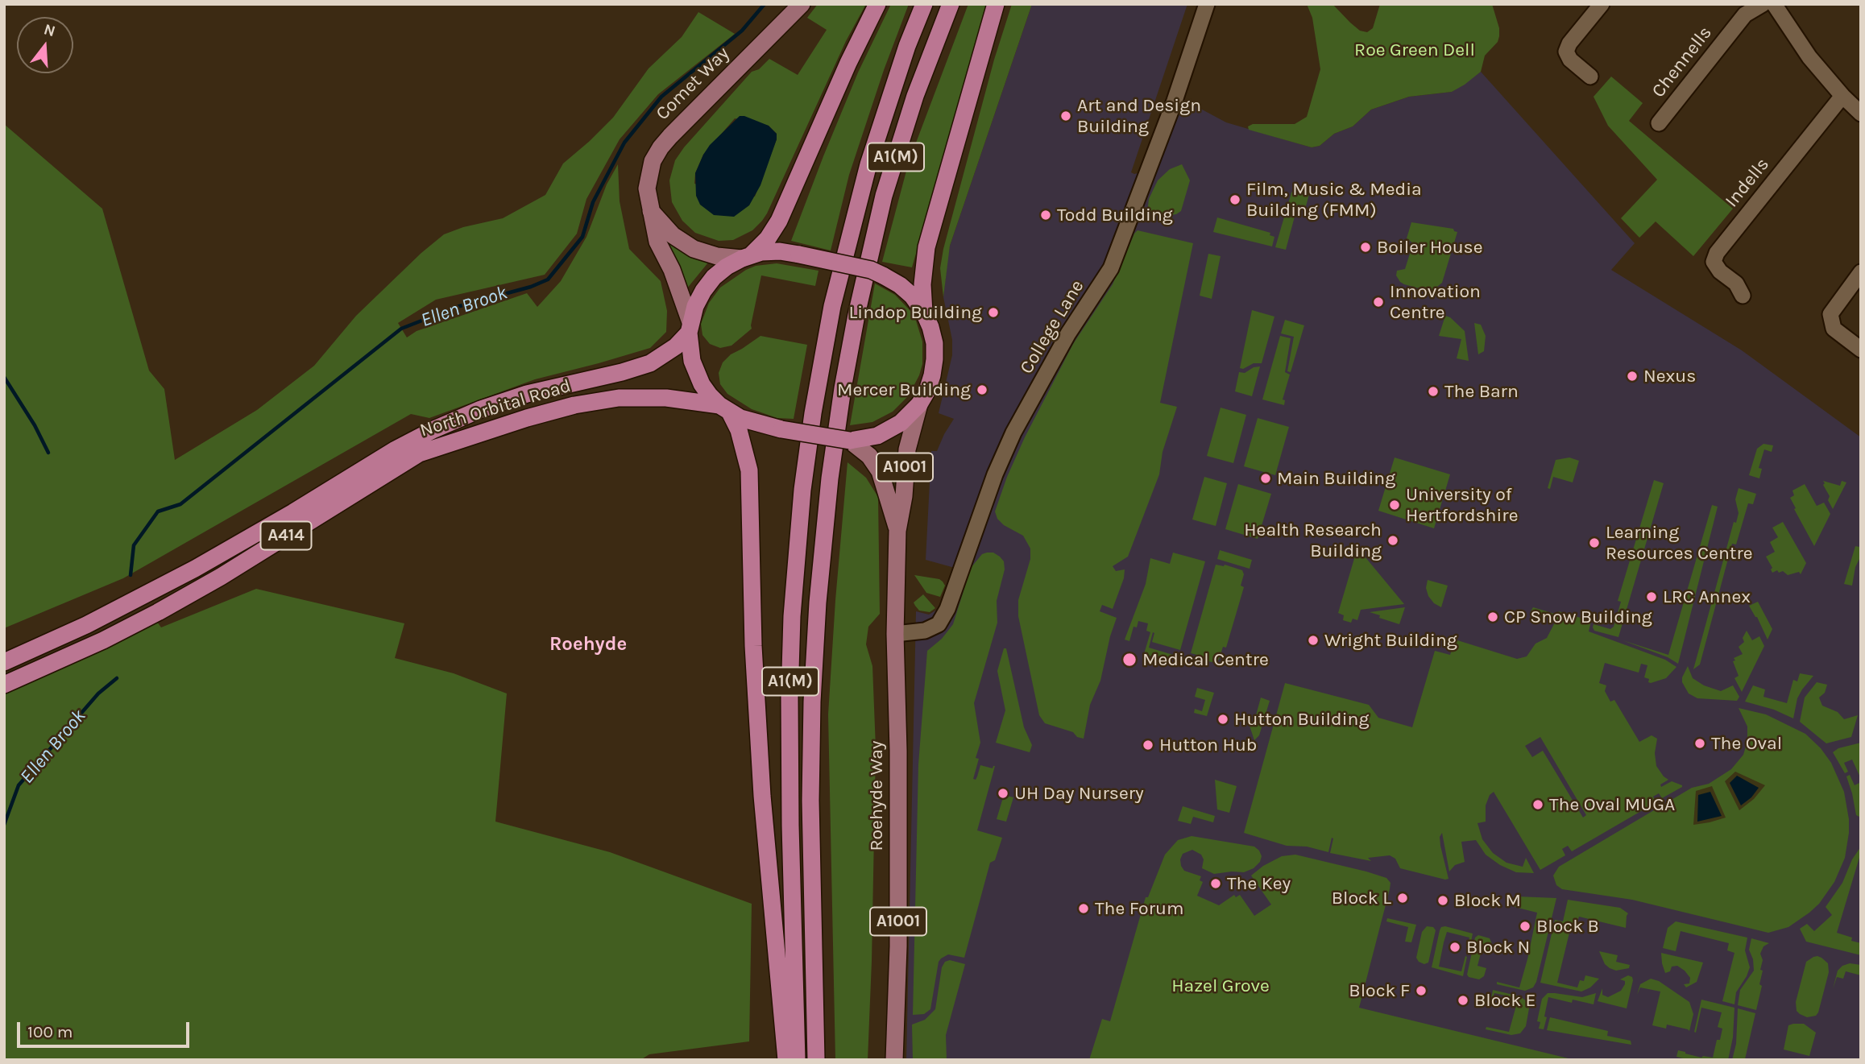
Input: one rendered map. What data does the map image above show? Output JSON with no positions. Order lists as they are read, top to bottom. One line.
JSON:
{"streets":{"highway":["A1(M)","North Orbital Road","A414"],"main road":["Comet Way","A1001","Roehyde Way"],"street":["Chennells","Indells","College Lane"]},"crossings":[["Comet Way","North Orbital Road"],["College Lane","Roehyde Way"],["North Orbital Road","Roehyde Way"]],"districts":["Roehyde"],"water":["Ellen Brook"],"parks":["Roe Green Dell","Hazel Grove"],"places":["Art and Design Building","Film, Music & Media Building (FMM)","Todd Building","Boiler House","Innovation Centre","Lindop Building","Nexus","Mercer Building","The Barn","Main Building","University of Hertfordshire","Health Research Building","Learning Resources Centre","LRC Annex","CP Snow Building","Wright Building","Medical Centre","Hutton Building","The Oval","Hutton Hub","UH Day Nursery","The Oval MUGA","The Key","Block L","Block M","The Forum","Block B","Block N","Block F","Block E"],"scale_bar":"100 m","north":"top"}
